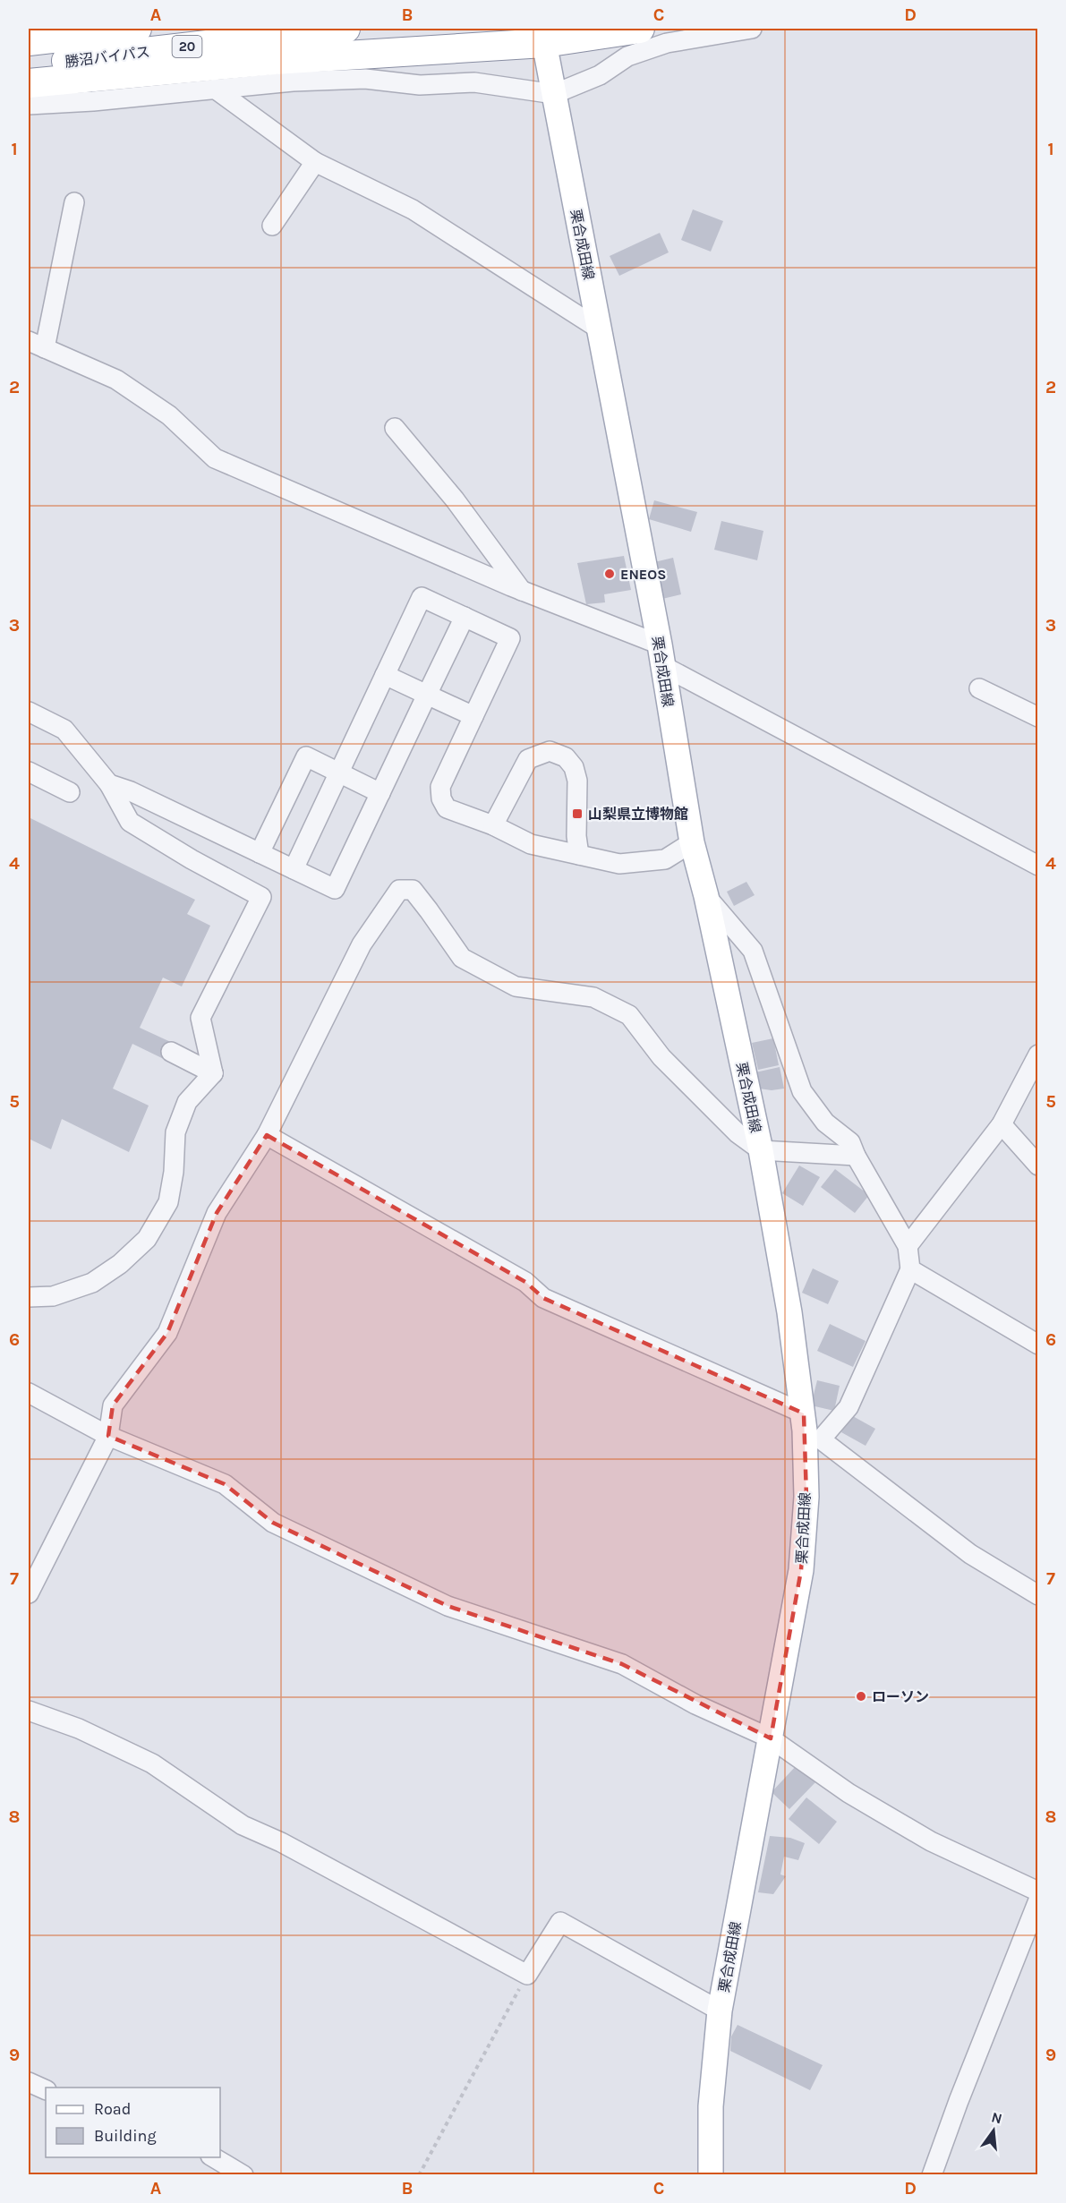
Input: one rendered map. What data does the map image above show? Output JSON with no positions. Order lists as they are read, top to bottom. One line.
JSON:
{"streets":{"highway":["20","勝沼バイパス"],"main road":["栗合成田線"]},"places":{"other":["ENEOS","ローソン"],"transit":["山梨県立博物館"]},"legend":["Road","Building"],"north":"top","grid":{"columns":["A","B","C","D"],"rows":["1","2","3","4","5","6","7","8","9"]}}
